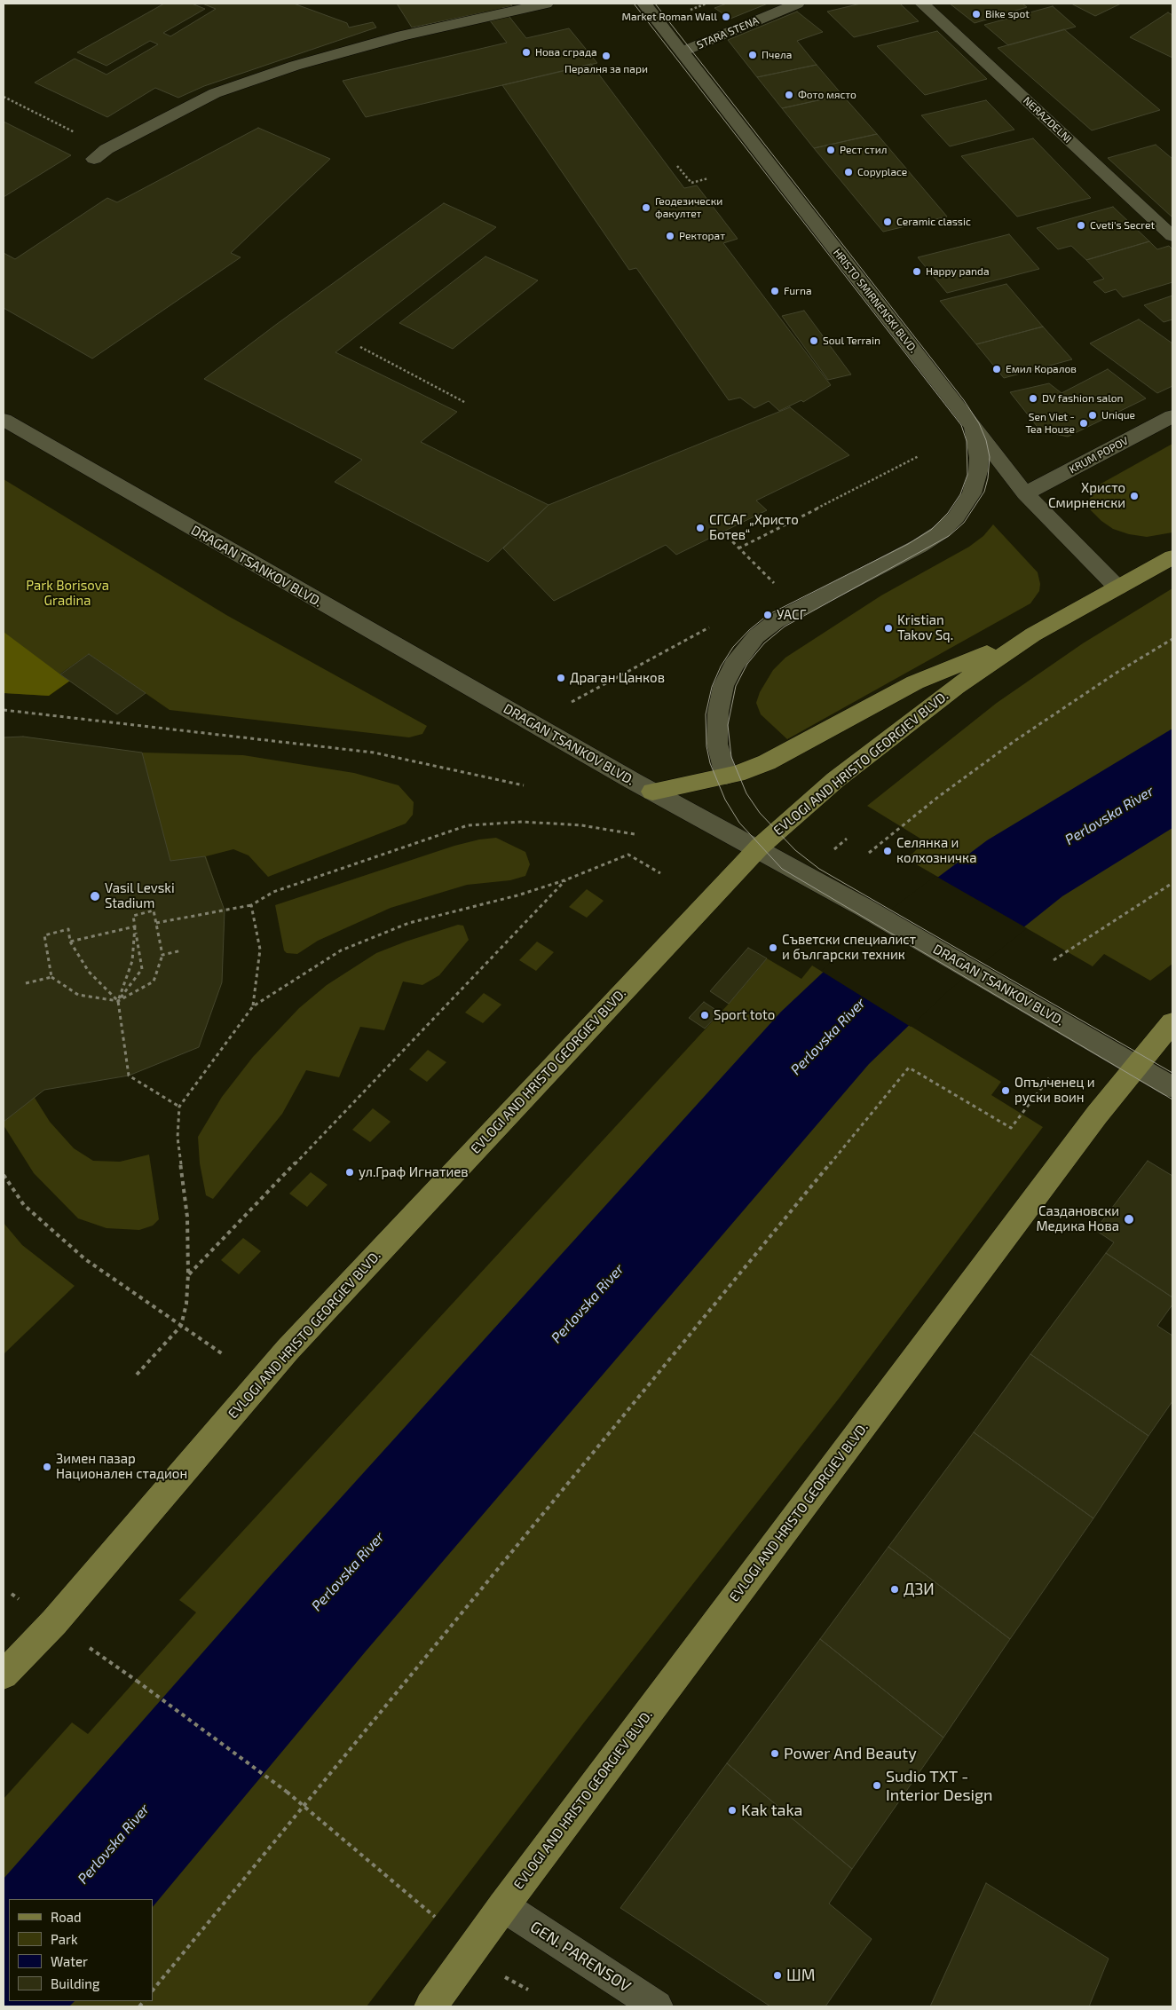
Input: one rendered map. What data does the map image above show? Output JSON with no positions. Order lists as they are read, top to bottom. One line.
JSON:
{"streets":{"main road":["EVLOGI AND HRISTO GEORGIEV BLVD."],"street":["STARA STENA","NERAZDELNI","HRISTO SMIRNENSKI BLVD.","KRUM POPOV","DRAGAN TSANKOV BLVD.","GEN. PARENSOV"]},"crossings":[["STARA STENA","HRISTO SMIRNENSKI BLVD."],["HRISTO SMIRNENSKI BLVD.","KRUM POPOV"],["HRISTO SMIRNENSKI BLVD.","EVLOGI AND HRISTO GEORGIEV BLVD."],["DRAGAN TSANKOV BLVD.","EVLOGI AND HRISTO GEORGIEV BLVD."],["EVLOGI AND HRISTO GEORGIEV BLVD.","GEN. PARENSOV"]],"water":["Perlovska River"],"parks":["Park Borisova Gradina"],"places":["Bike spot","Market Roman Wall","Нова сграда","Пчела","Пералня за пари","Фото място","Рест стил","Copyplace","Геодезически факултет","Ceramic classic","Cveti's Secret","Ректорат","Happy panda","Furna","Soul Terrain","Емил Коралов","DV fashion salon","Unique","Sen Viet - Tea House","Христо Смирненски","СГСАГ „Христо Ботев“","УАСГ","Kristian Takov Sq.","Драган Цанков","Селянка и колхозничка","Vasil Levski Stadium","Съветски специалист и български техник","Sport toto","Опълченец и руски воин","ул.Граф Игнатиев","Саздановски Медика Нова","Зимен пазар Национален стадион","ДЗИ","Power And Beauty","Sudio TXT - Interior Design","Kak taka","ШМ"],"legend":["Road","Park","Water","Building"]}
